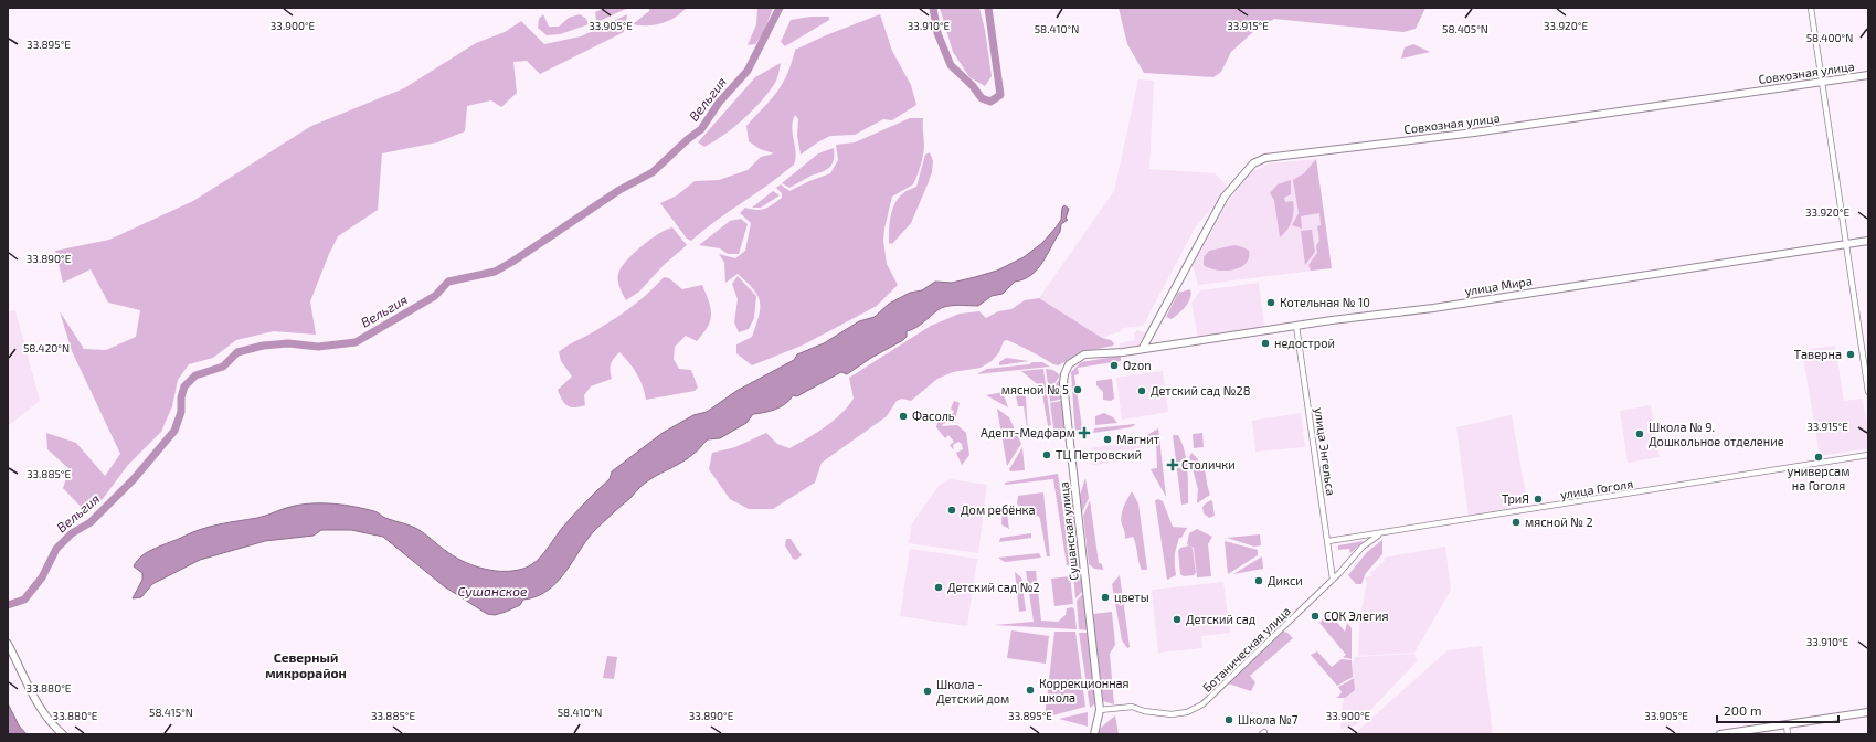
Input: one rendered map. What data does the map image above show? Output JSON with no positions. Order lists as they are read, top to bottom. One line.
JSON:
{"streets":{"main road":["Совхозная улица","улица Мира","Сушанская улица"],"street":["улица Энгельса","улица Гоголя","Ботаническая улица"]},"crossings":[["Совхозная улица","улица Мира"],["улица Мира","улица Энгельса"],["улица Мира","Сушанская улица"],["улица Энгельса","улица Гоголя"],["улица Энгельса","Ботаническая улица"],["улица Гоголя","Ботаническая улица"],["Сушанская улица","Ботаническая улица"]],"districts":["Северный микрорайон"],"water":["Вельгия","Сушанское"],"places":{"other":["Котельная № 10","недострой","Таверна","Ozon","мясной № 5","Детский сад №28","Фасоль","Школа № 9. Дошкольное отделение","Магнит","ТЦ Петровский","универсам на Гоголя","ТриЯ","Дом ребёнка","мясной № 2","Дикси","Детский сад №2","цветы","СОК Элегия","Детский сад","Коррекционная школа","Школа - Детский дом","Школа №7"],"health":["Адепт-Медфарм","Столички"]},"scale_bar":"200 m","coordinates":["33.900°E","33.905°E","33.910°E","33.915°E","33.920°E","58.410°N","58.405°N","58.400°N","33.895°E","33.890°E","58.420°N","33.885°E","33.880°E","58.415°N"]}
